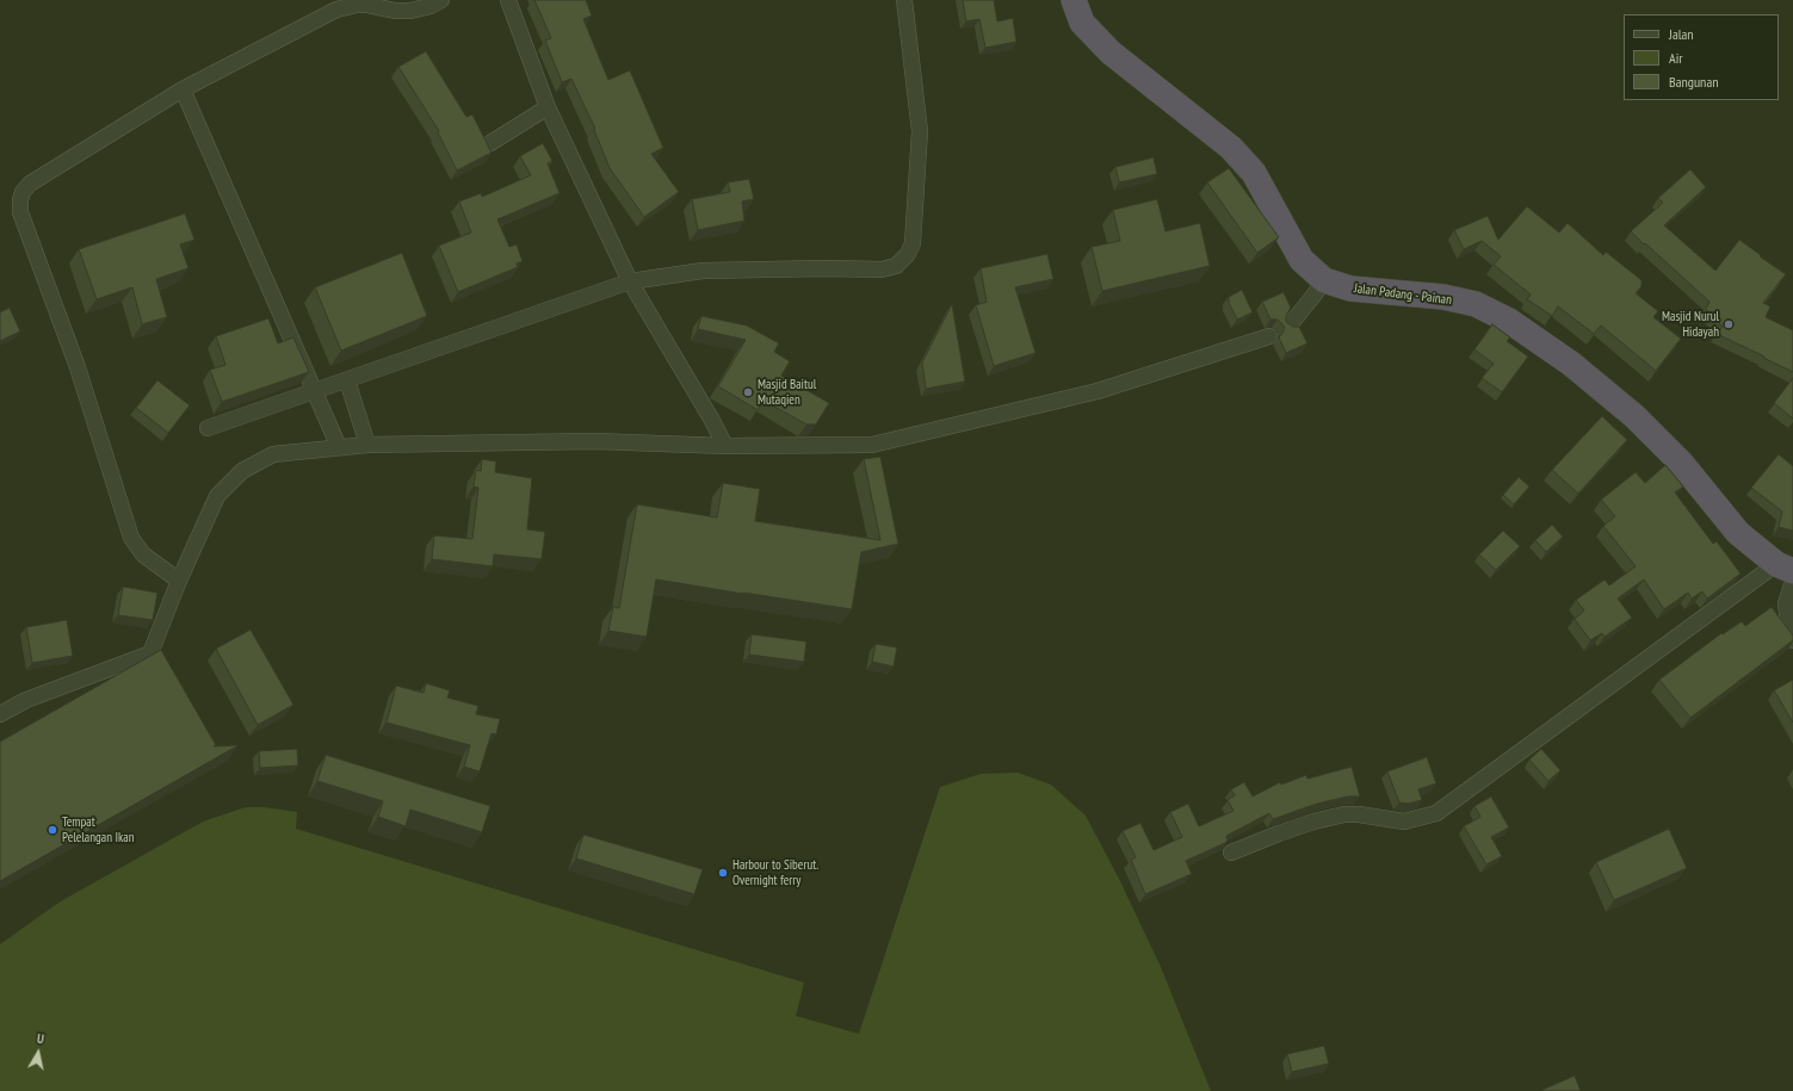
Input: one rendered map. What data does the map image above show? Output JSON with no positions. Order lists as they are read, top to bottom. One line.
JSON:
{"streets":{"highway":["Jalan Padang - Painan"]},"places":["Masjid Nurul Hidayah","Masjid Baitul Mutaqien","Tempat Pelelangan Ikan","Harbour to Siberut. Overnight ferry"],"legend":["Jalan","Air","Bangunan"],"north":"top"}
